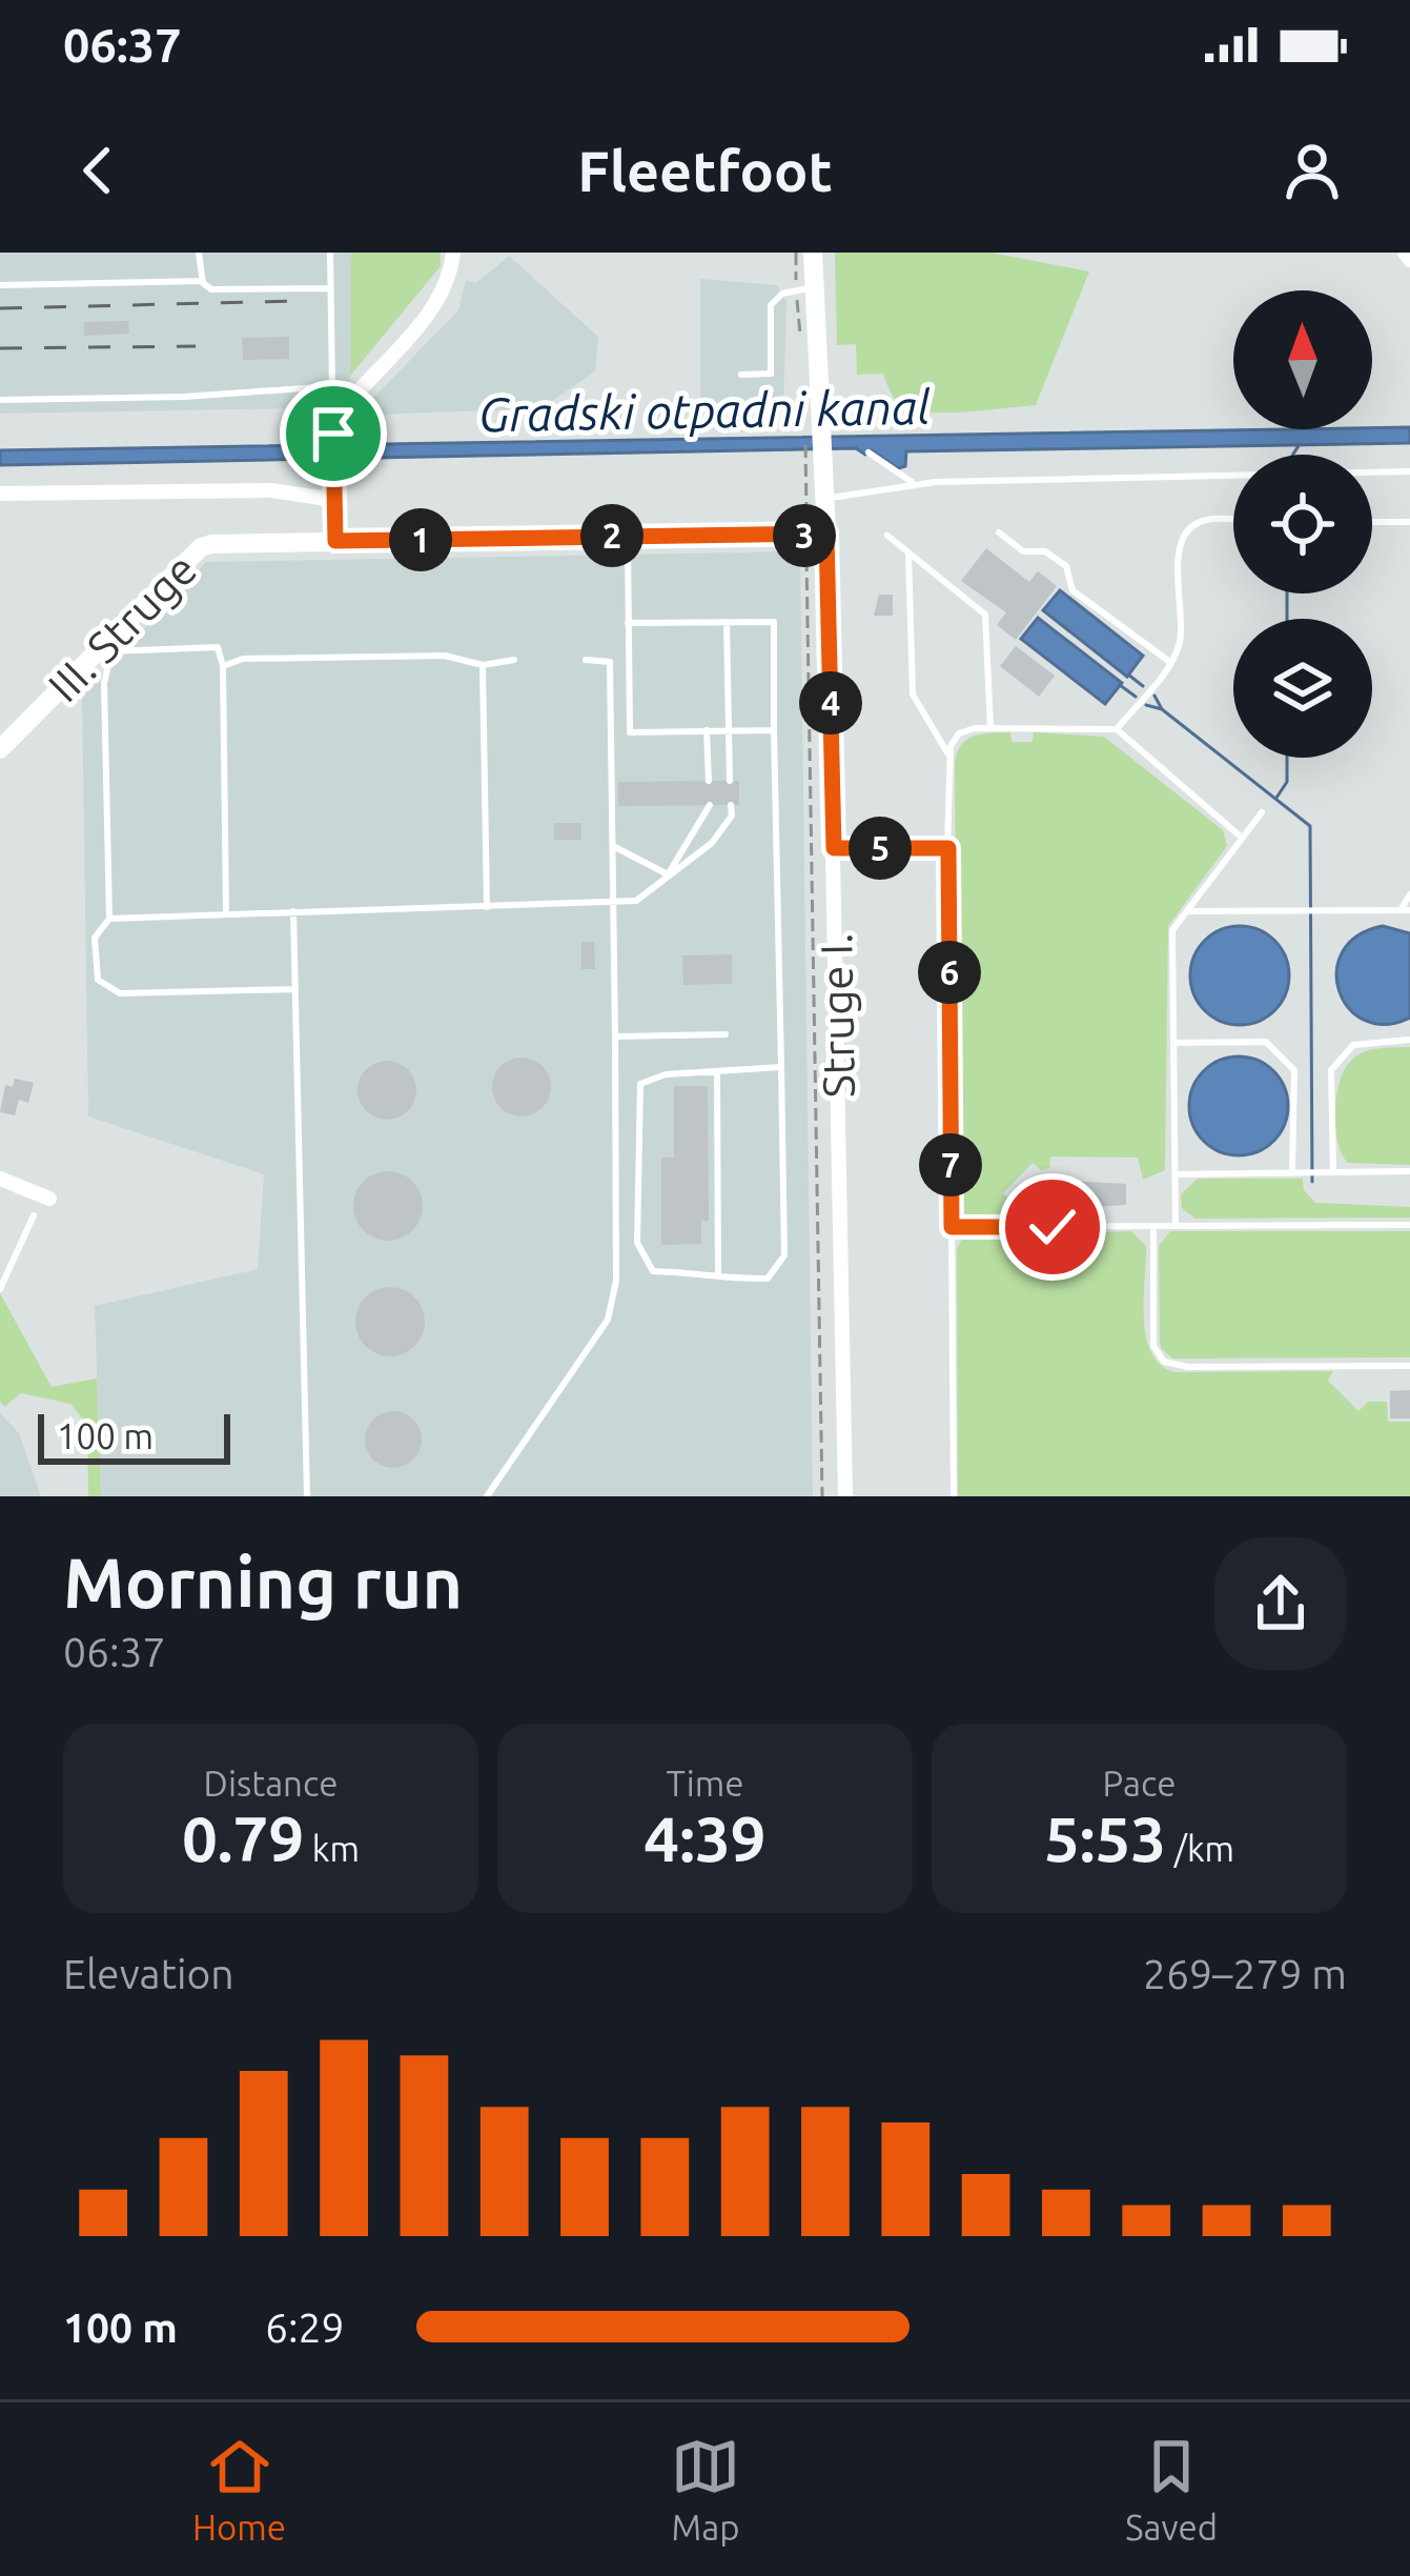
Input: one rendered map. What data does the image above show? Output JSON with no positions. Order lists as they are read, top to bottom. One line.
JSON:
{"streets":{"street":["III. Struge","Struge I."]},"crossings":[["III. Struge","Struge I."]],"water":["Gradski otpadni kanal"],"scale_bar":"100 m","north":"top","page":{"status":"06:37","header":"Fleetfoot","pins":["2","3","1","4","5","6","7"],"scale":"100 m","heading":["Morning run","06:37"],"stats":[["Distance","0.79 km"],["Time","4:39"],["Pace","5:53 /km"]],"chart":["Elevation","269–279 m"],"list":[{"name":"100 m","note":"6:29"}],"tabs":["Home","Map","Saved"]}}
